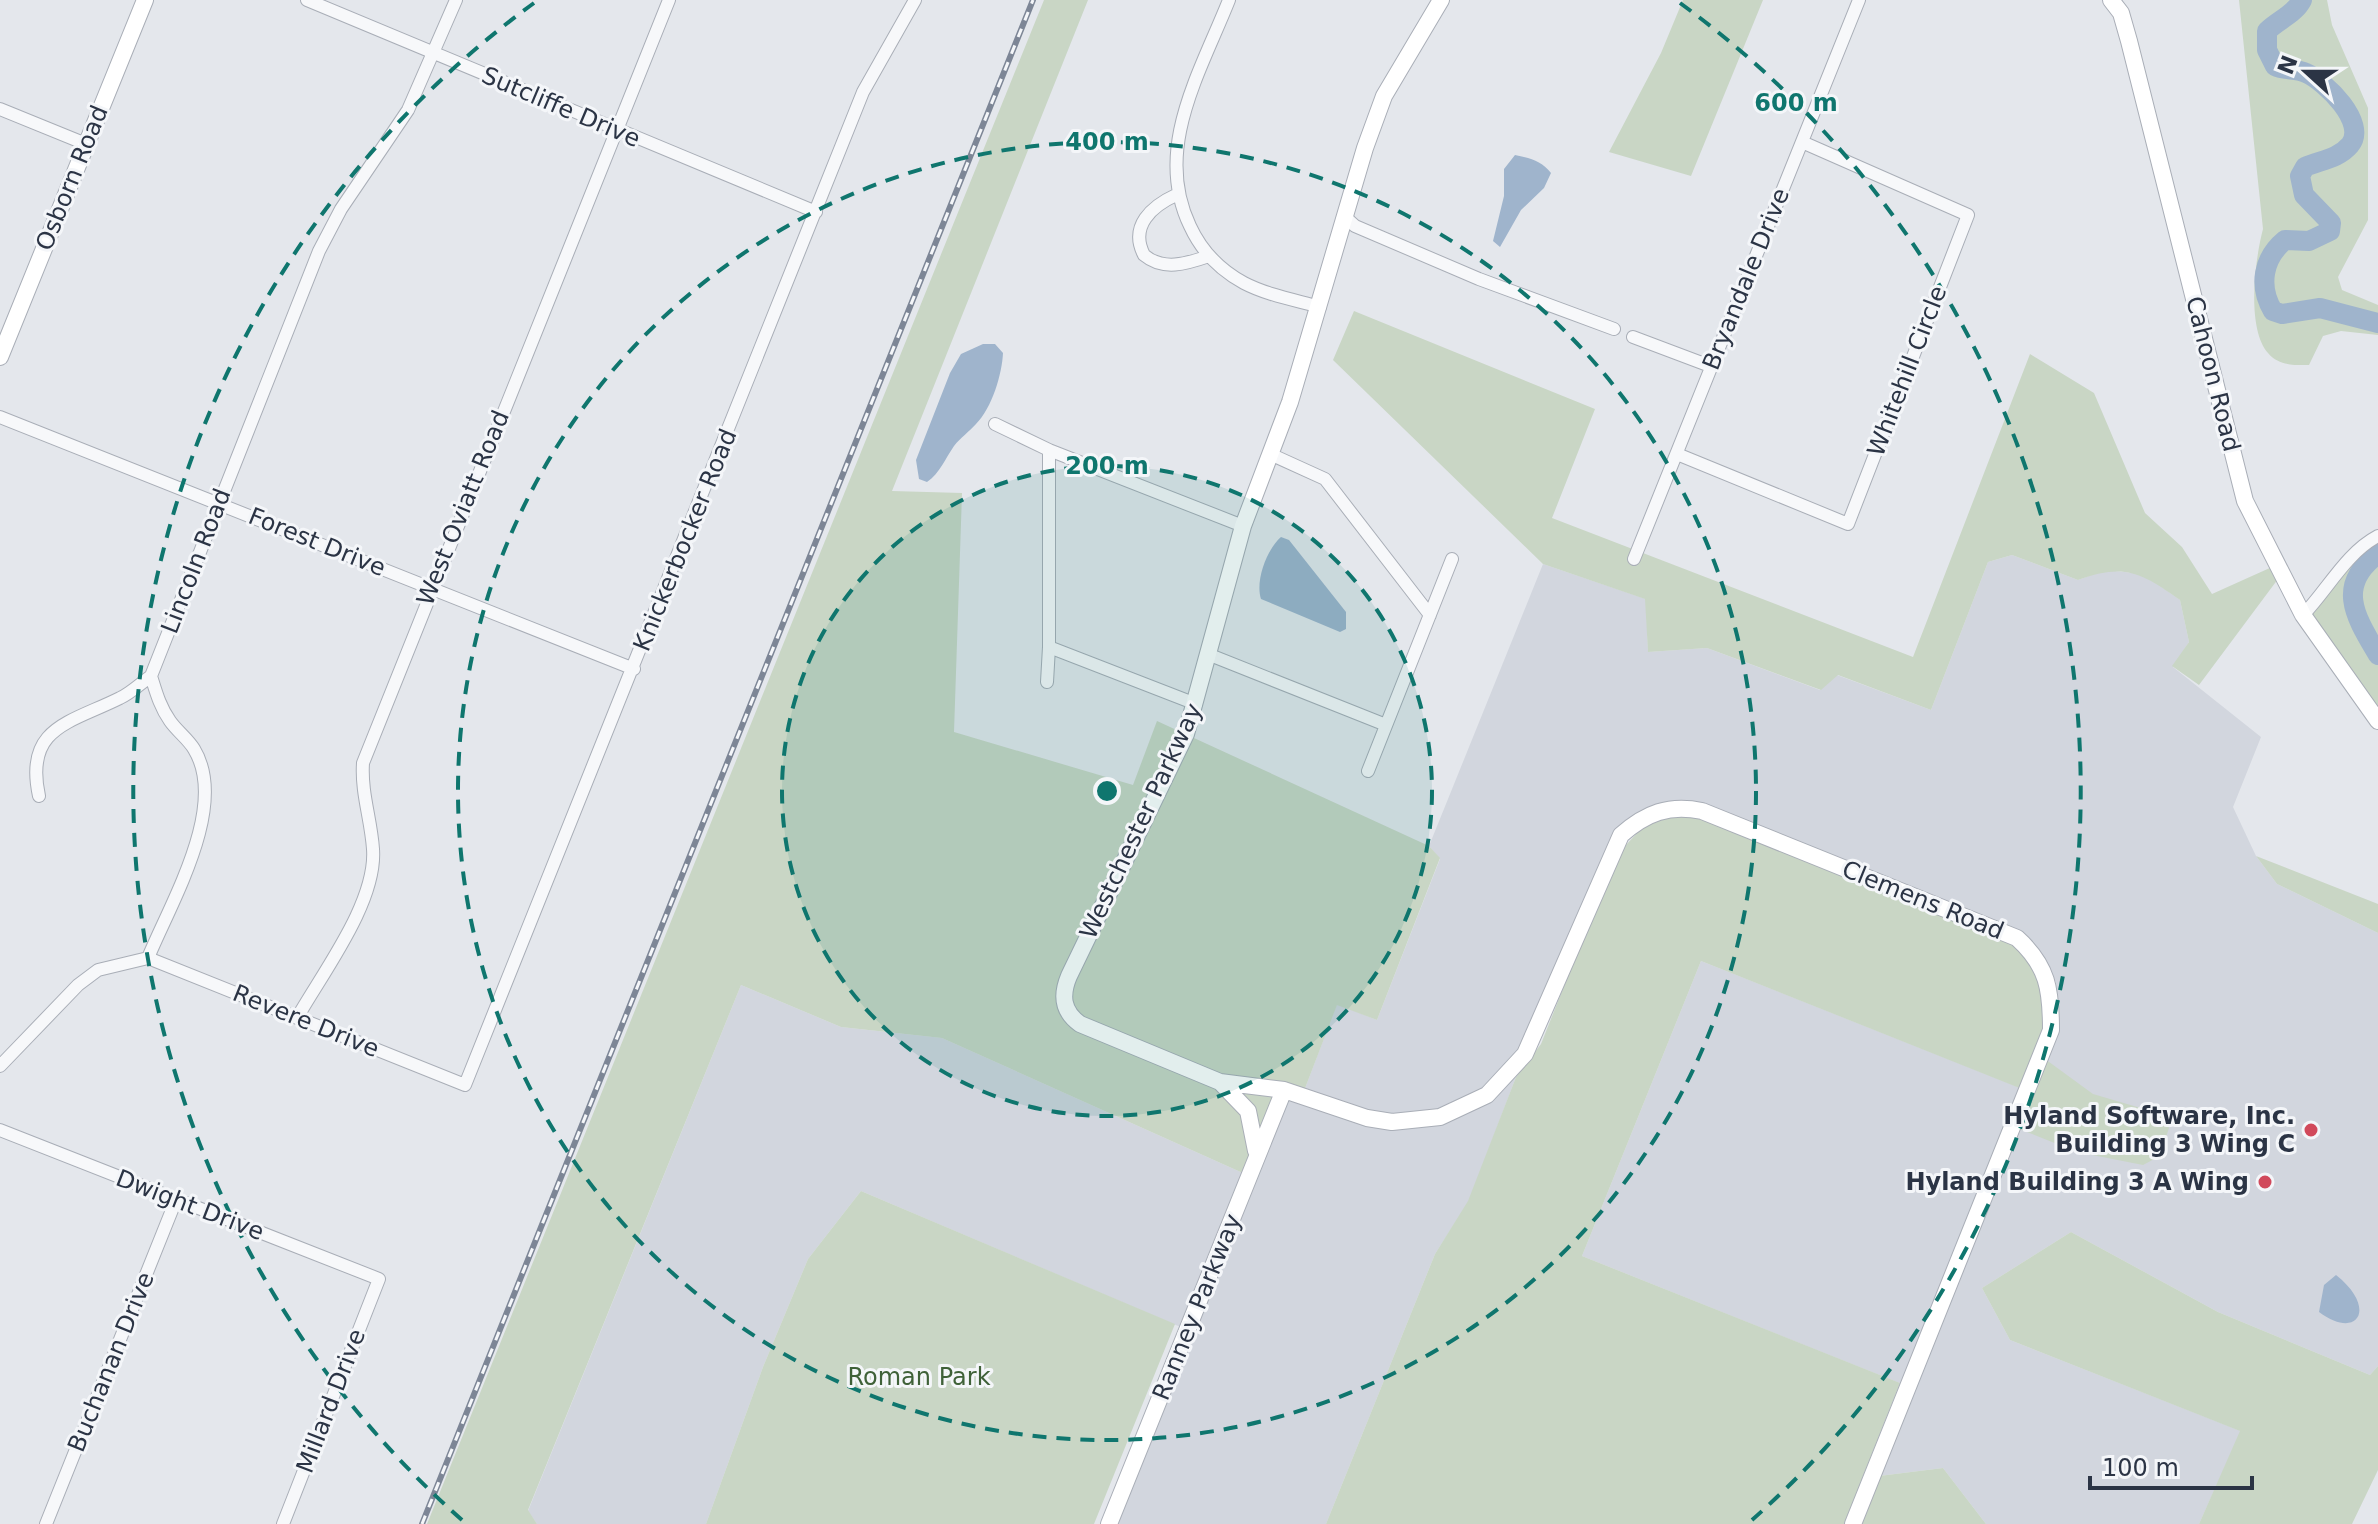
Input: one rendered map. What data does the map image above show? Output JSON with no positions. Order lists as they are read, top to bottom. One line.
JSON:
{"streets":{"street":["Sutcliffe Drive","Osborn Road","Bryandale Drive","Whitehill Circle","Cahoon Road","West Oviatt Road","Knickerbocker Road","Forest Drive","Lincoln Road","Westchester Parkway","Clemens Road","Revere Drive","Dwight Drive","Ranney Parkway","Buchanan Drive","Millard Drive"]},"crossings":[["Sutcliffe Drive","West Oviatt Road"],["Sutcliffe Drive","Knickerbocker Road"],["Sutcliffe Drive","Lincoln Road"],["Bryandale Drive","Whitehill Circle"],["West Oviatt Road","Forest Drive"],["West Oviatt Road","Revere Drive"],["Knickerbocker Road","Forest Drive"],["Knickerbocker Road","Revere Drive"],["Forest Drive","Lincoln Road"],["Westchester Parkway","Clemens Road"],["Westchester Parkway","Ranney Parkway"],["Dwight Drive","Buchanan Drive"],["Dwight Drive","Millard Drive"]],"parks":["Roman Park"],"places":["Hyland Software, Inc. Building 3 Wing C","Hyland Building 3 A Wing"],"scale_bar":"100 m","north":"left","rings":["600 m","400 m","200 m"]}
